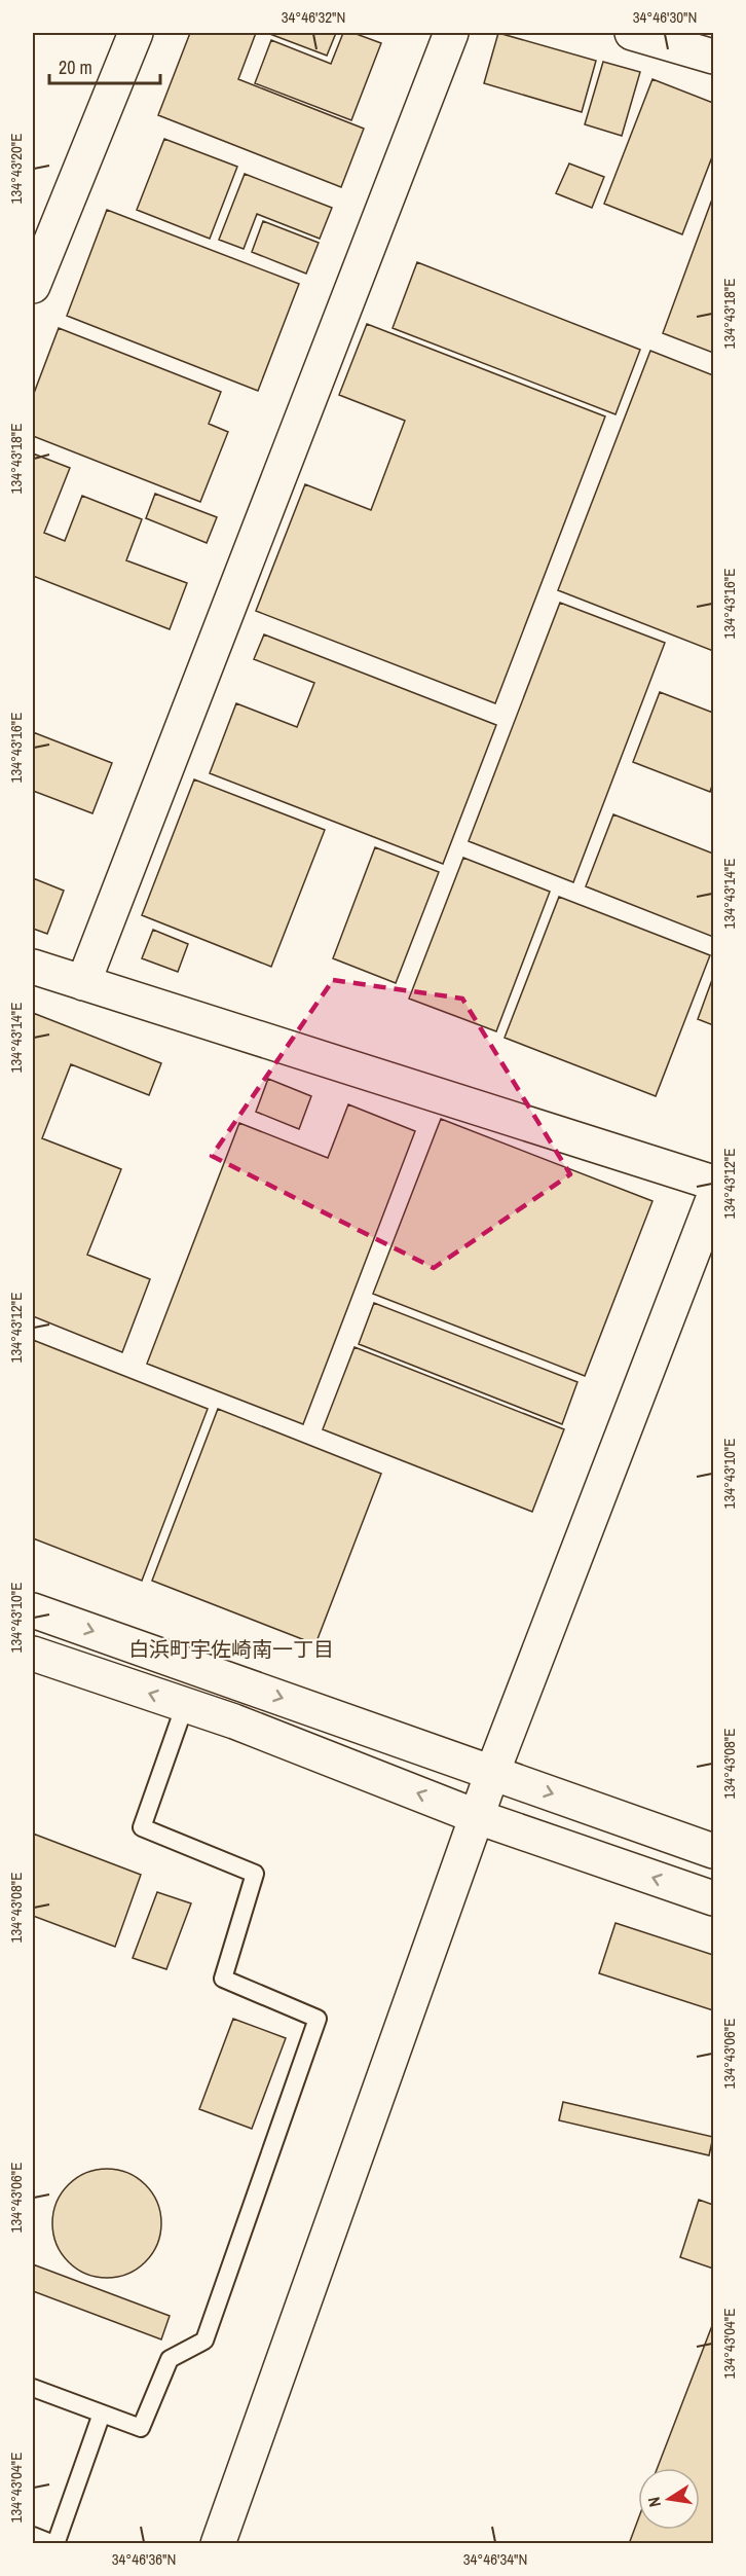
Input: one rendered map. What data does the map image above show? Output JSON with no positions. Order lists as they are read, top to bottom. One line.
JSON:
{"districts":["白浜町宇佐崎南一丁目"],"scale_bar":"20 m","north":"left","coordinates":["34°46'32\"N","34°46'30\"N","134°43'20\"E","134°43'18\"E","134°43'16\"E","134°43'14\"E","134°43'12\"E","134°43'10\"E","134°43'08\"E","134°43'06\"E","134°43'04\"E","34°46'36\"N","34°46'34\"N"]}
